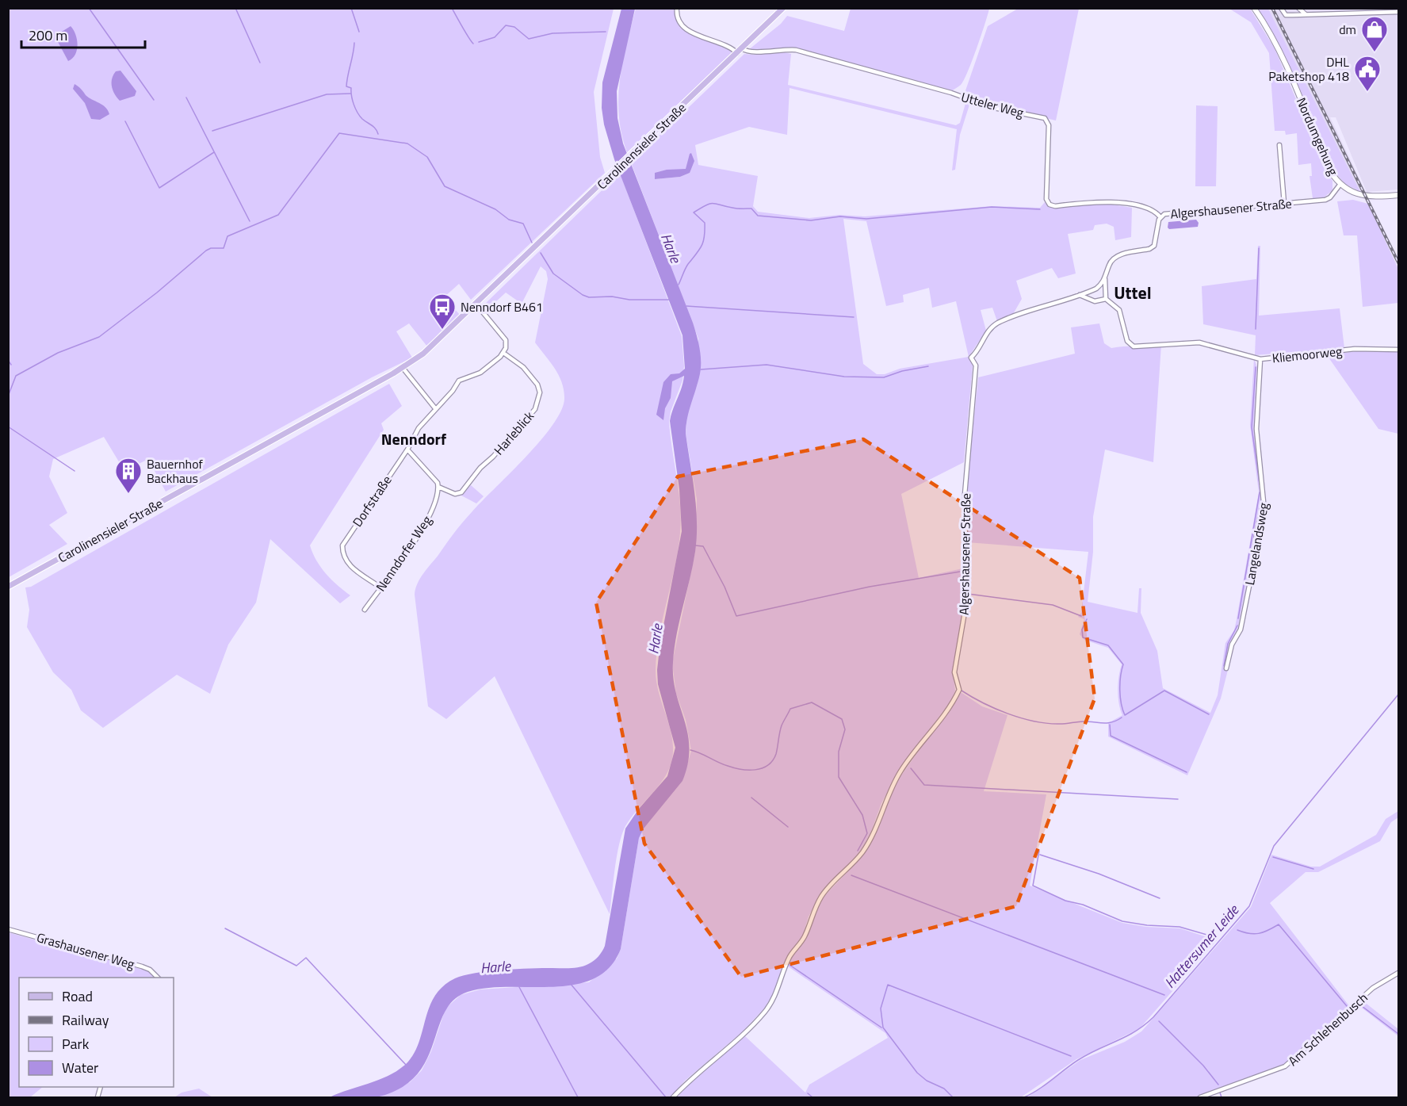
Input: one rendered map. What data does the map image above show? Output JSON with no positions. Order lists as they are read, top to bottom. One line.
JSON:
{"streets":{"main road":["Nordumgehung","Carolinensieler Straße"],"street":["Utteler Weg","Algershausener Straße","Kliemoorweg","Harleblick","Dorfstraße","Langelandsweg","Nenndorfer Weg","Grashausener Weg","Am Schlehenbusch"]},"crossings":[["Utteler Weg","Carolinensieler Straße"],["Utteler Weg","Algershausener Straße"],["Nordumgehung","Algershausener Straße"],["Kliemoorweg","Langelandsweg"],["Harleblick","Dorfstraße"],["Harleblick","Nenndorfer Weg"],["Dorfstraße","Nenndorfer Weg"]],"districts":["Uttel","Nenndorf"],"water":["Harle","Hattersumer Leide"],"places":{"shop":["dm"],"public building":["DHL Paketshop 418"],"bus stop":["Nenndorf B461"],"building":["Bauernhof Backhaus"]},"legend":["Road","Railway","Park","Water"],"scale_bar":"200 m"}
